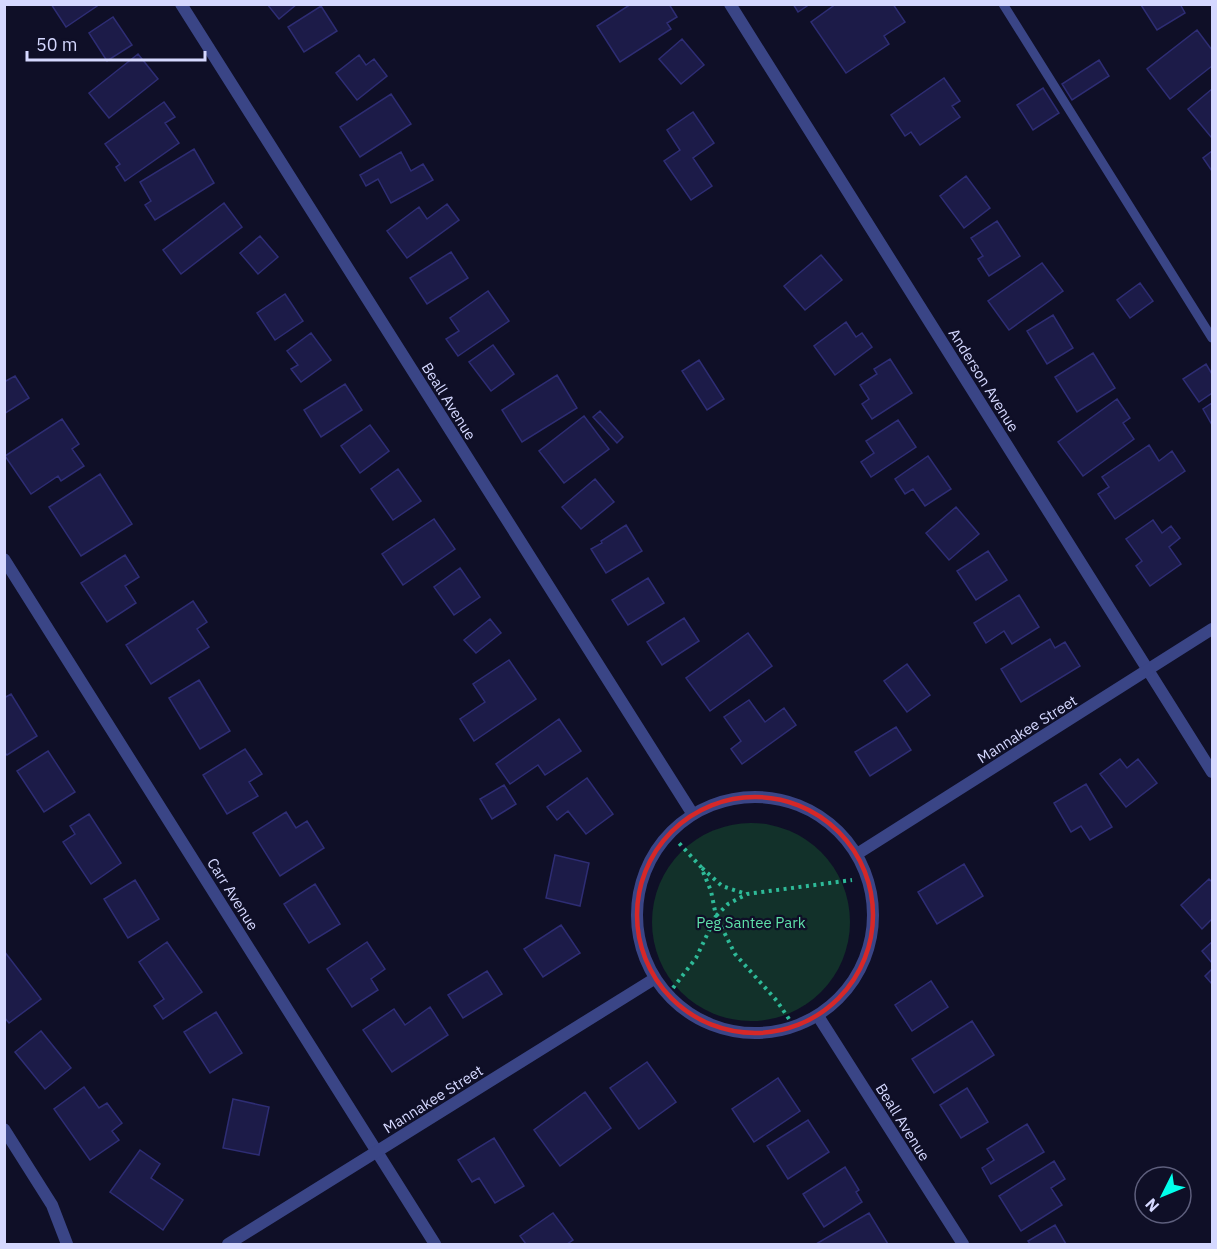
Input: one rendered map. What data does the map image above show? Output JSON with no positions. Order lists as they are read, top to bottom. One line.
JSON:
{"streets":{"street":["Anderson Avenue","Beall Avenue","Mannakee Street","Carr Avenue"]},"crossings":[["Anderson Avenue","Mannakee Street"],["Mannakee Street","Carr Avenue"]],"parks":["Peg Santee Park"],"scale_bar":"50 m","north":"bottom left"}
